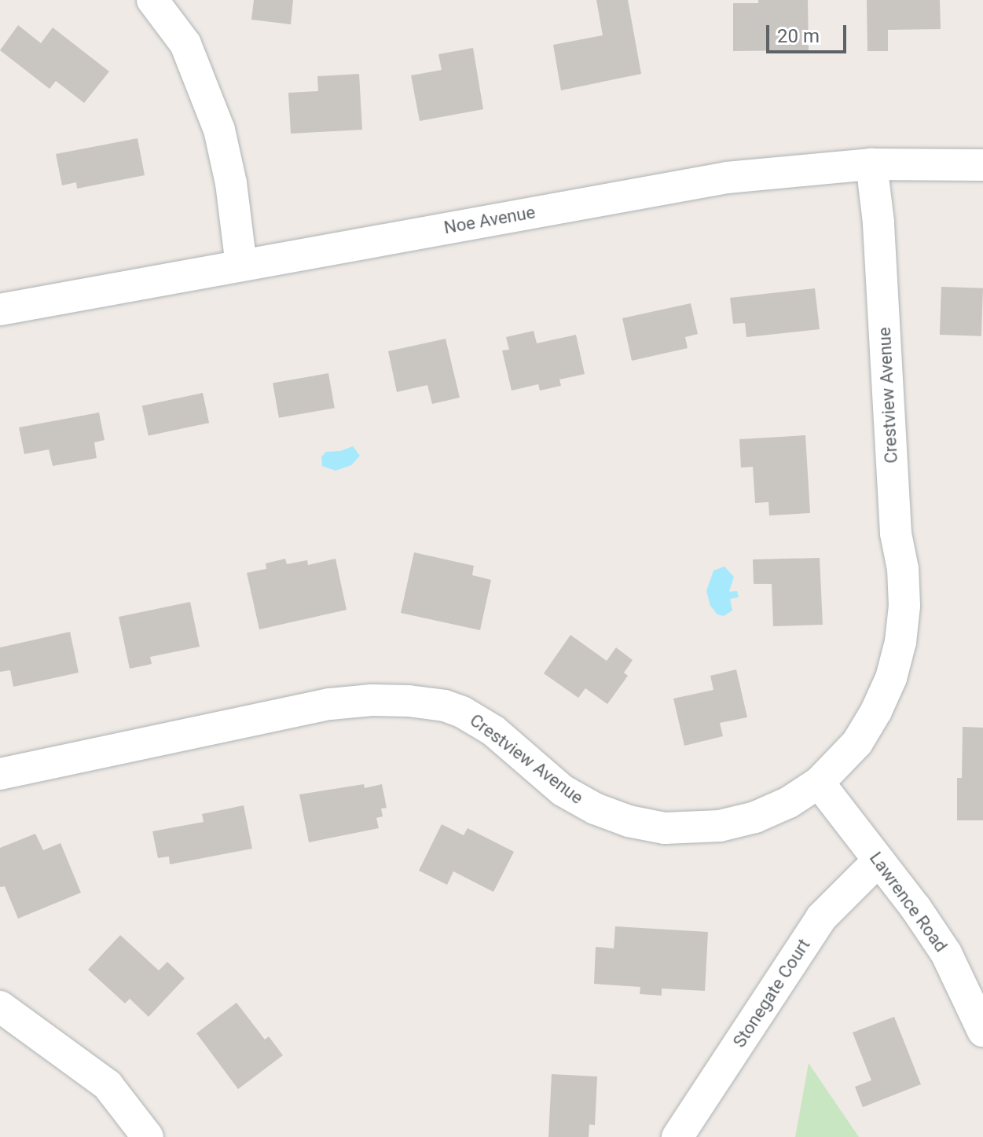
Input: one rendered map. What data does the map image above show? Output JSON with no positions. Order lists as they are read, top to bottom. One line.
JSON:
{"streets":{"street":["Noe Avenue","Crestview Avenue","Lawrence Road","Stonegate Court"]},"crossings":[["Noe Avenue","Crestview Avenue"],["Crestview Avenue","Lawrence Road"],["Lawrence Road","Stonegate Court"]],"scale_bar":"20 m"}
